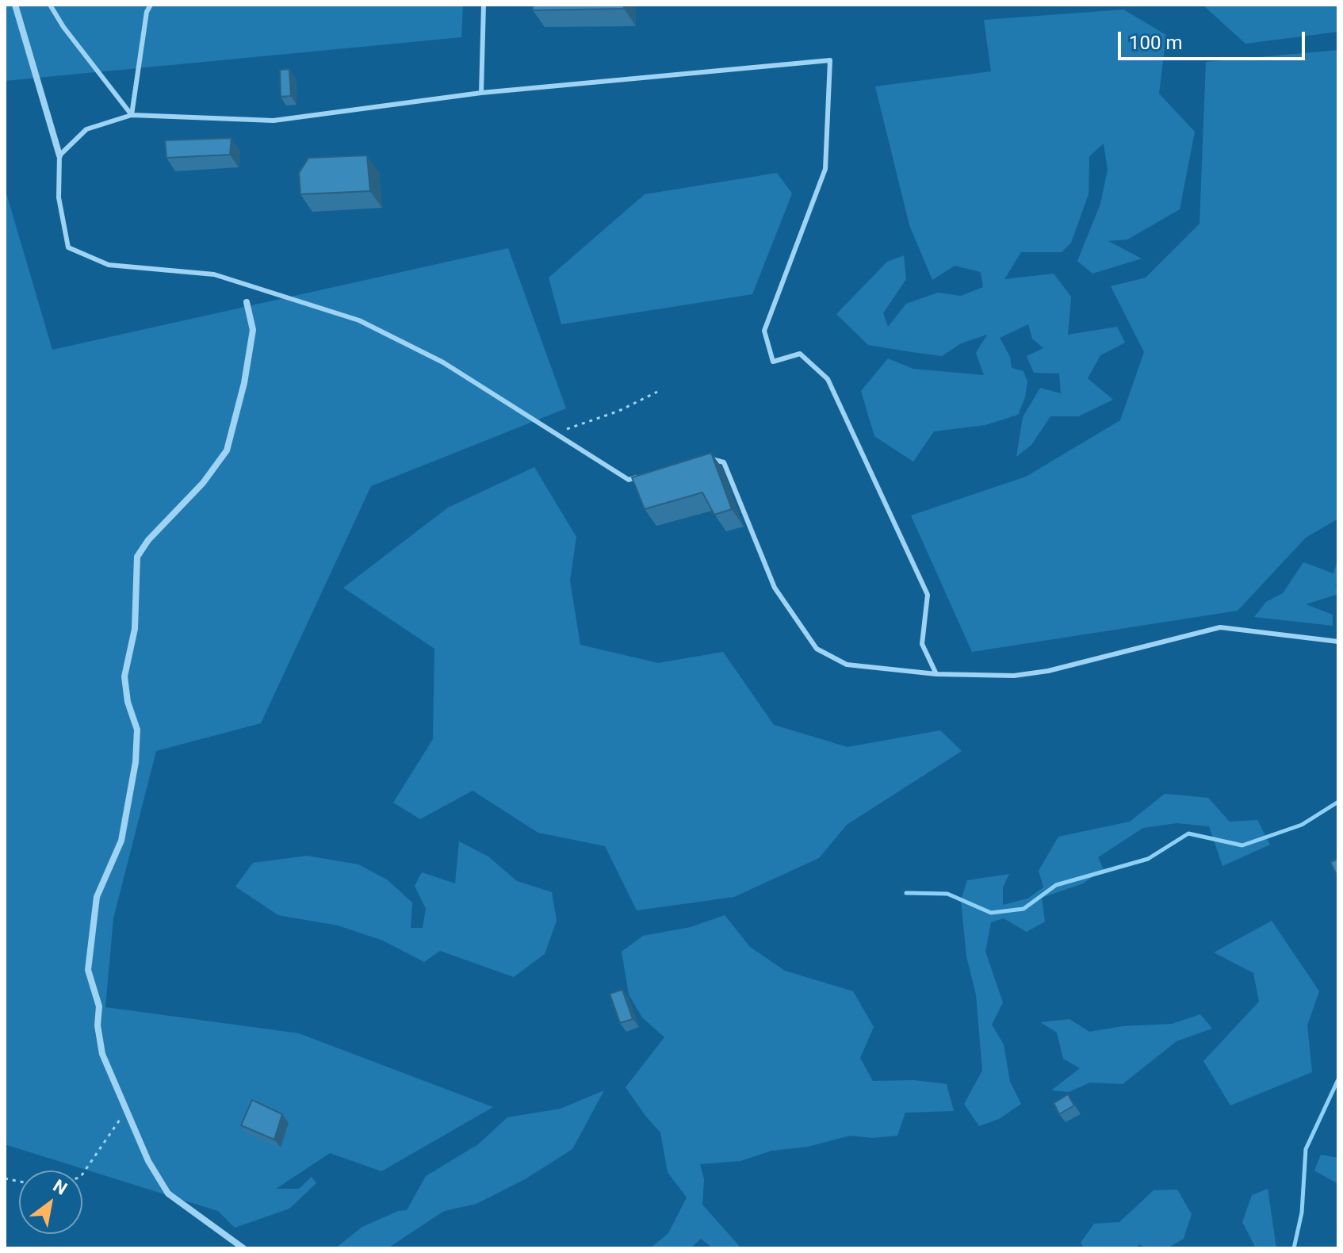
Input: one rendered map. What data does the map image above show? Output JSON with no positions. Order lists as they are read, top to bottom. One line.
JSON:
{"scale_bar":"100 m","north":"top right"}
